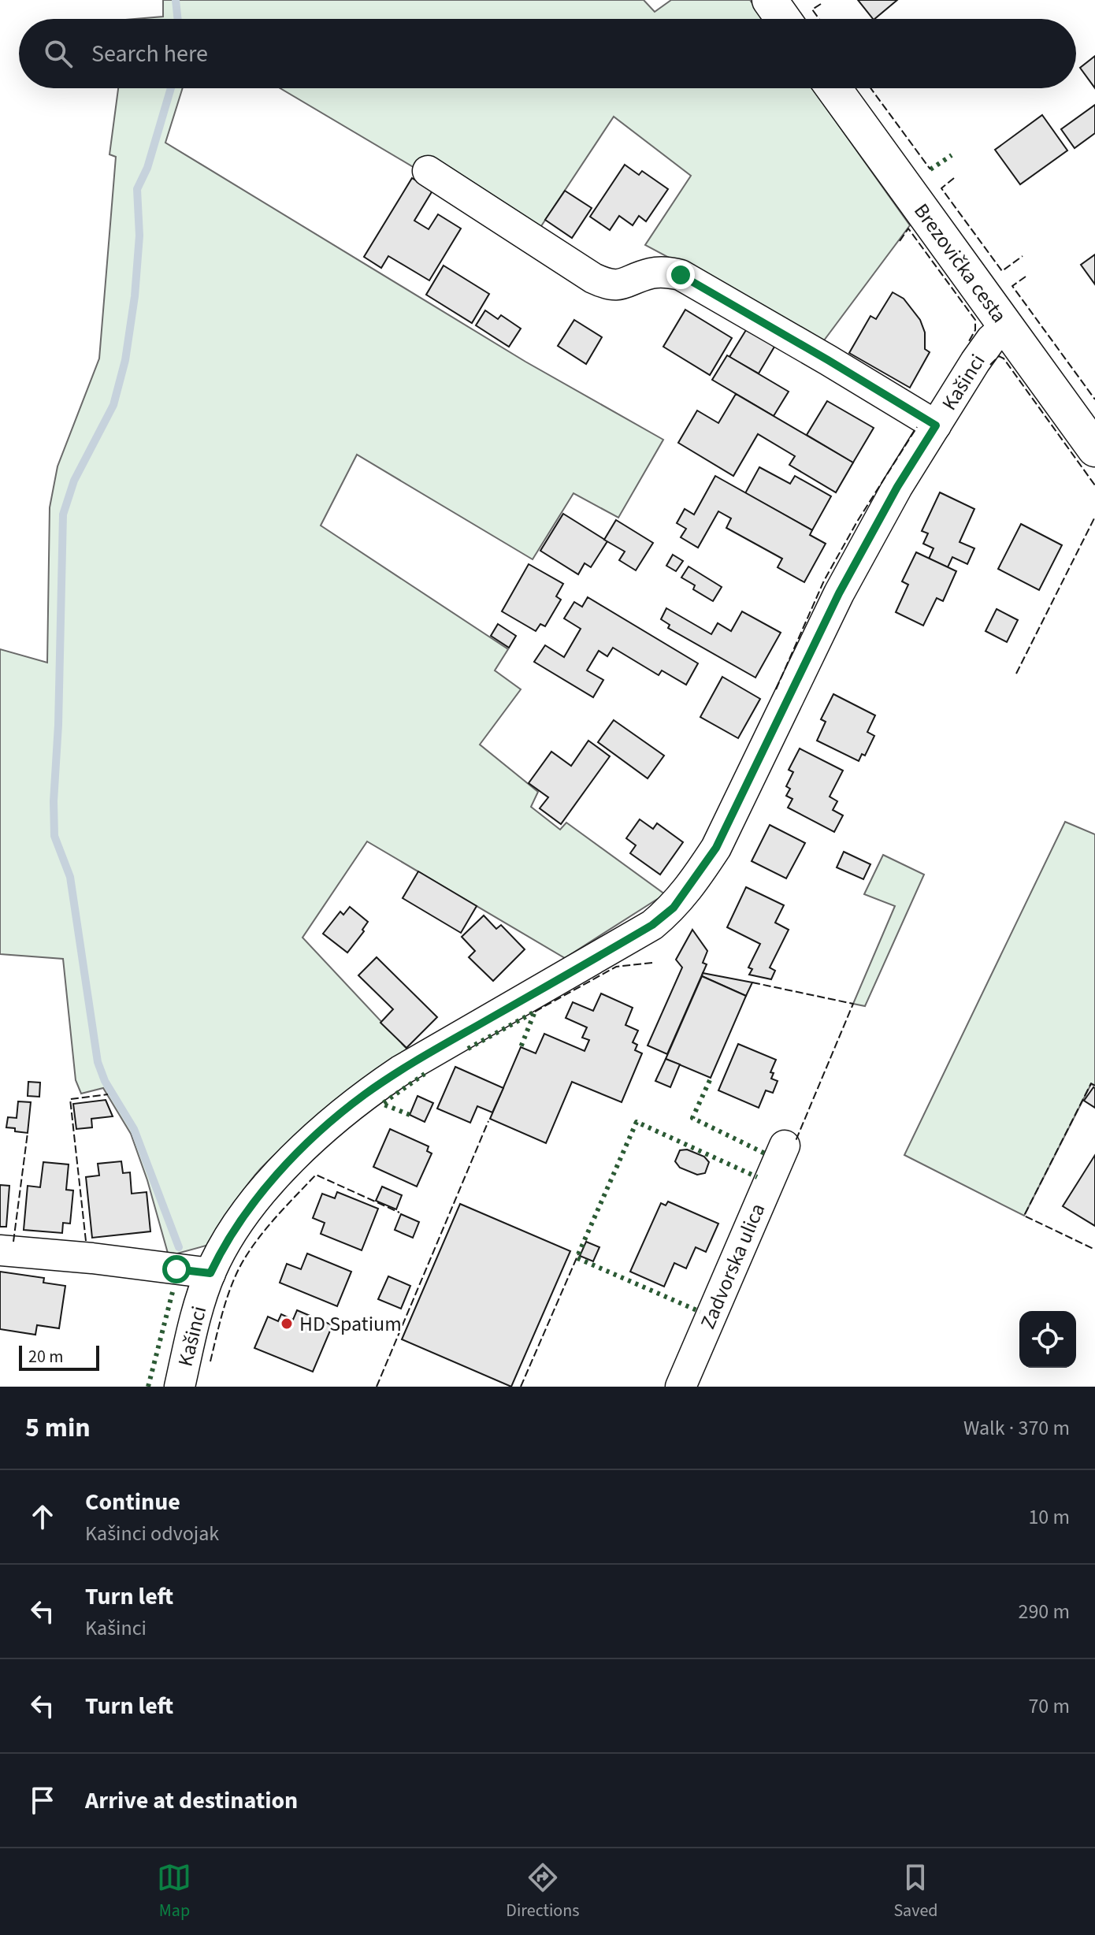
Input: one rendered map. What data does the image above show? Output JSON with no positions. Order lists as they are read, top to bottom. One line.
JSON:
{"streets":{"main road":["Brezovička cesta"],"street":["Kašinci","Zadvorska ulica"]},"crossings":[["Brezovička cesta","Kašinci"]],"places":["HD Spatium"],"scale_bar":"20 m","page":{"search":"Search here","scale":"20 m","heading":["5 min","Walk · 370 m"],"list":[["Continue","Kašinci odvojak","10 m"],["Turn left","Kašinci","290 m"],["Turn left","70 m"],"Arrive at destination"],"nav":["Map","Directions","Saved"]}}
